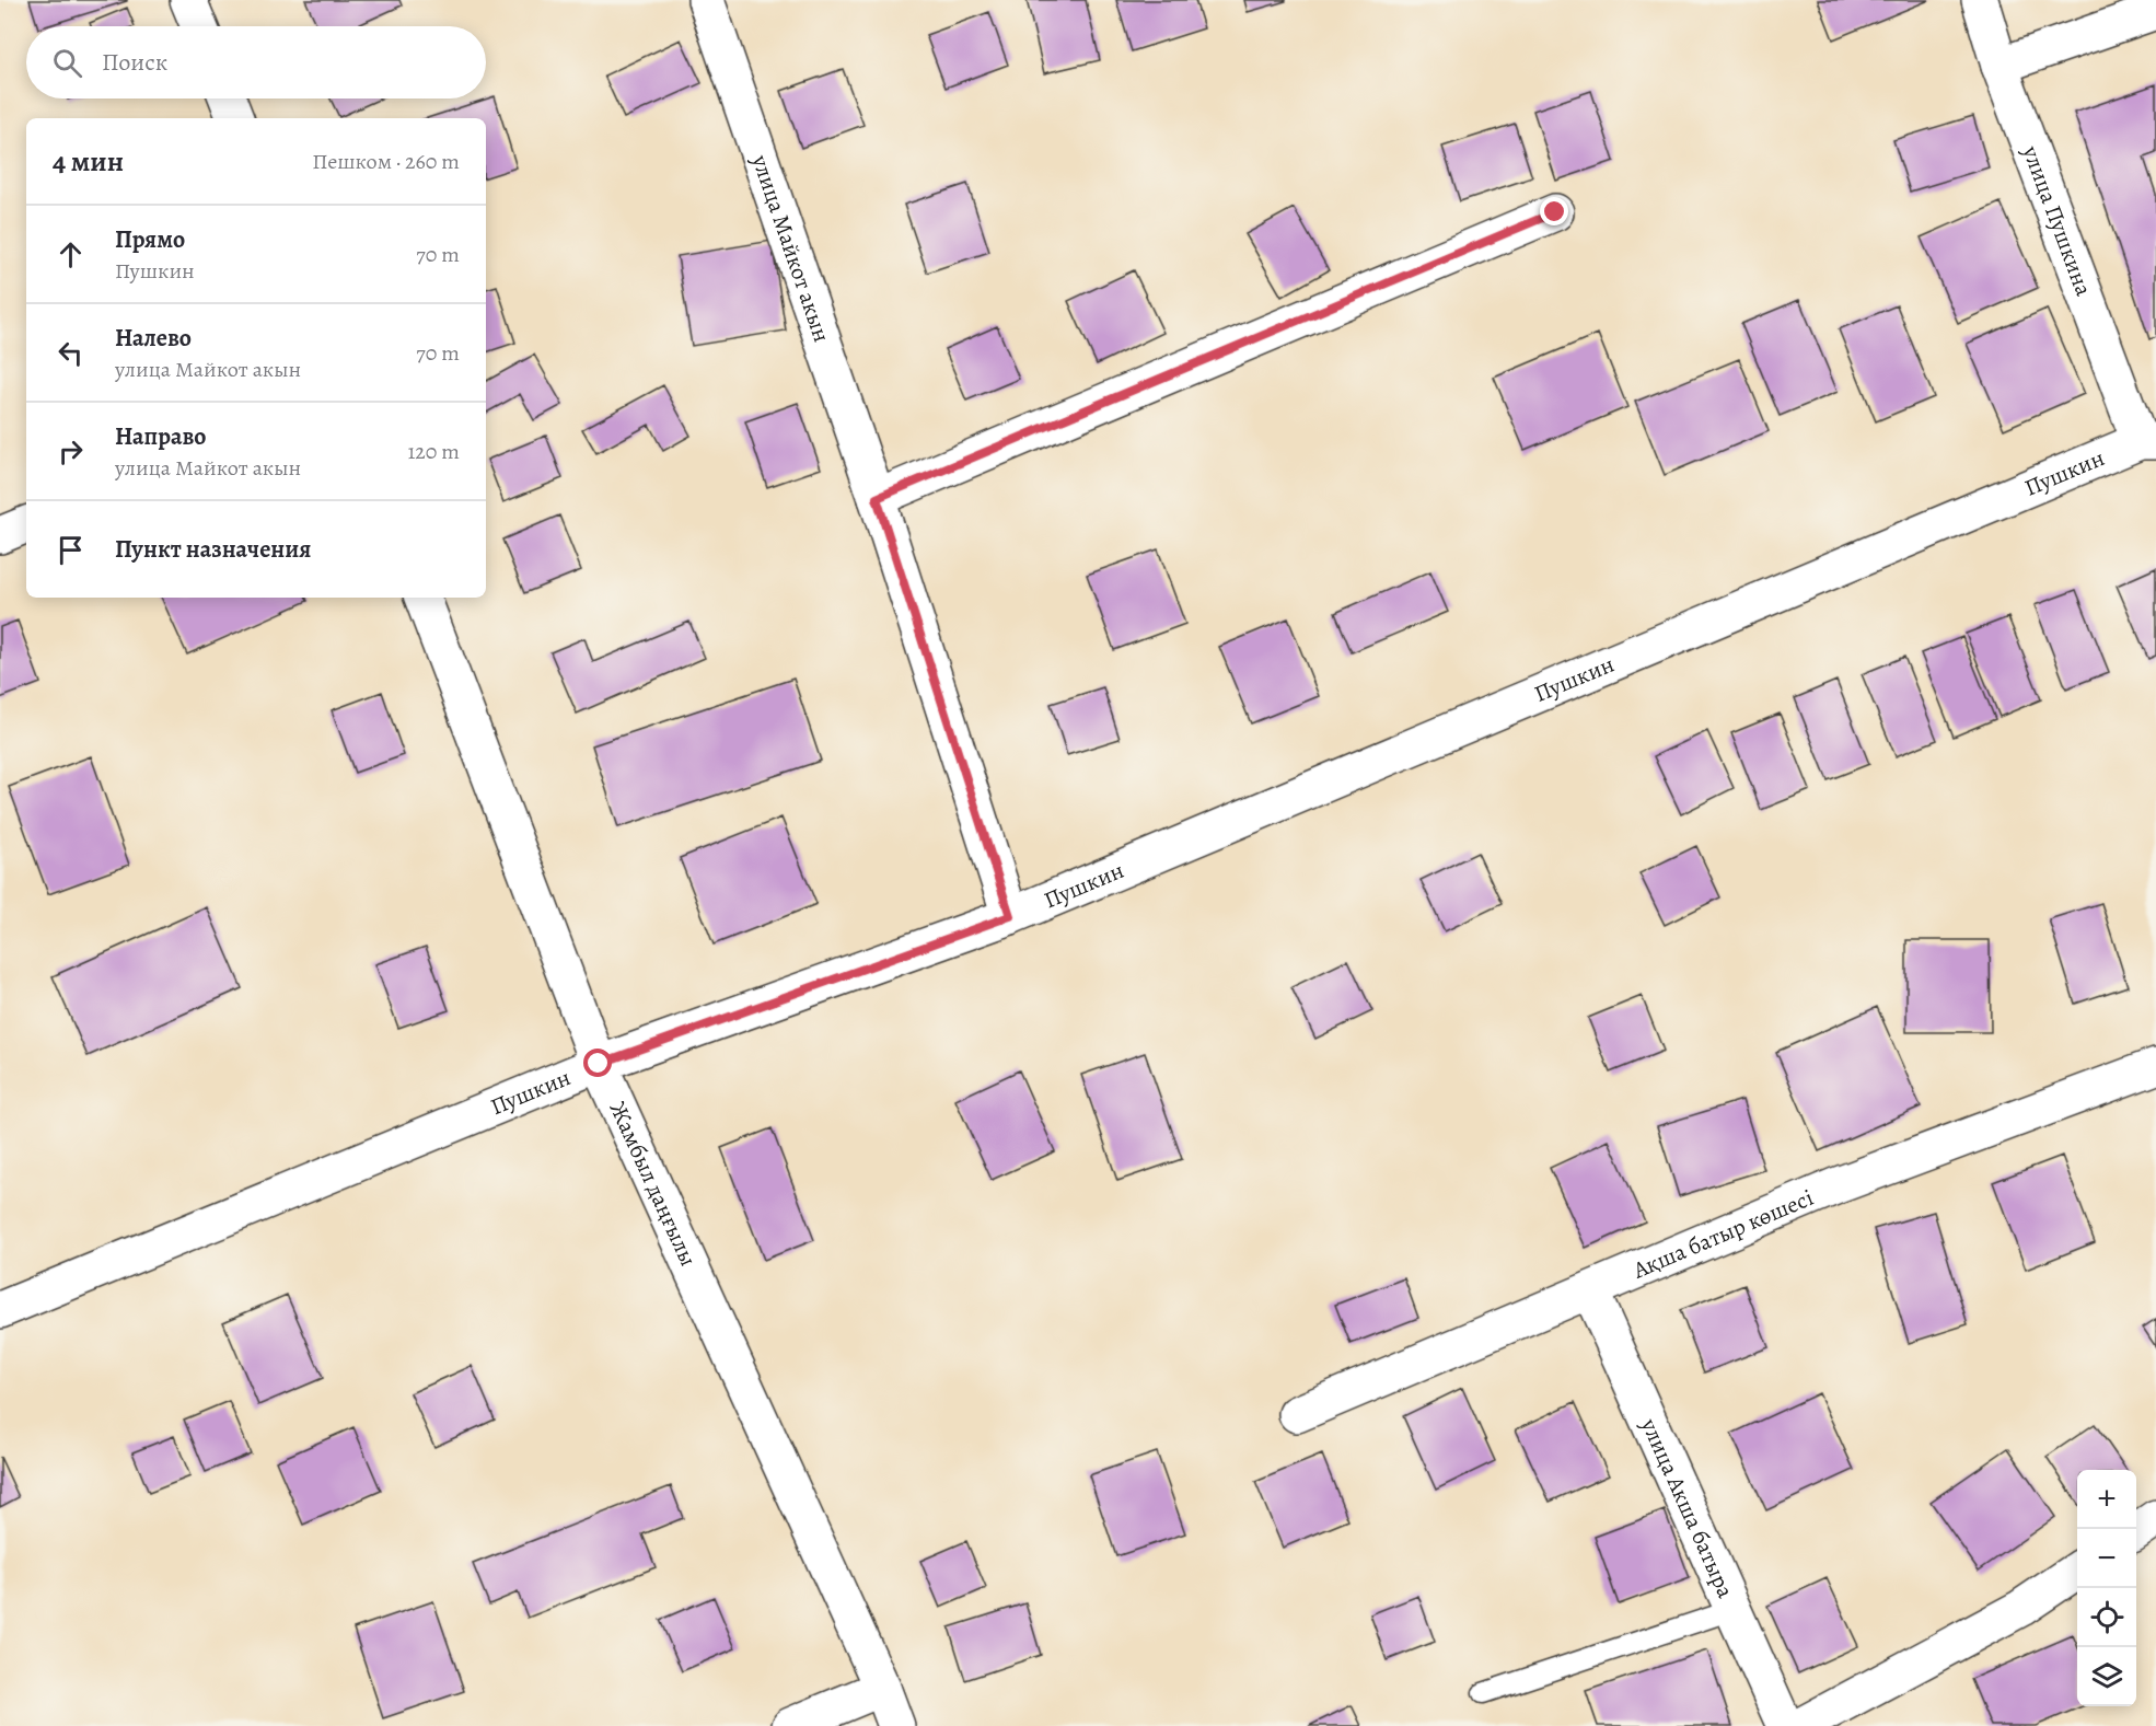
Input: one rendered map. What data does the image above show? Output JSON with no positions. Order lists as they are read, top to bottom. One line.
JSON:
{"streets":{"street":["улица Пушкина","улица Майкот акын","Пушкин","Жамбыл даңғылы","Ақша батыр көшесі","улица Акша батыра"]},"crossings":[["улица Пушкина","Пушкин"],["улица Майкот акын","Пушкин"],["Пушкин","Жамбыл даңғылы"],["Ақша батыр көшесі","улица Акша батыра"]],"page":{"search":"Поиск","heading":["4 мин","Пешком · 260 m"],"list":[["Прямо","Пушкин","70 m"],["Налево","улица Майкот акын","70 m"],["Направо","улица Майкот акын","120 m"],"Пункт назначения"],"map_buttons":["+","−"]}}
